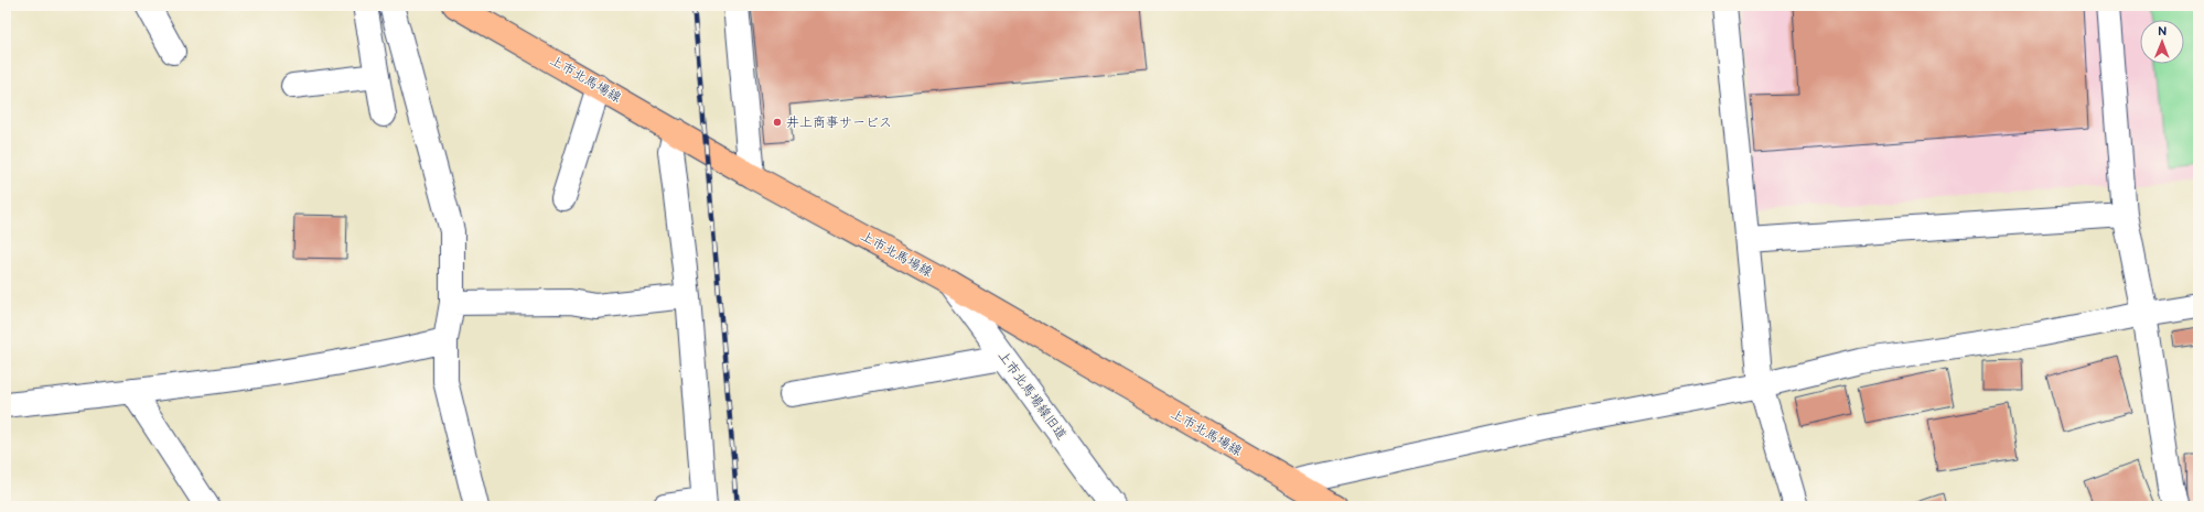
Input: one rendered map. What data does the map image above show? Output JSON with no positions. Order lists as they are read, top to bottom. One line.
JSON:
{"streets":{"main road":["上市北馬場線"],"street":["上市北馬場線旧道"]},"crossings":[["上市北馬場線","上市北馬場線旧道"]],"places":["井上商事サービス"],"north":"top"}
